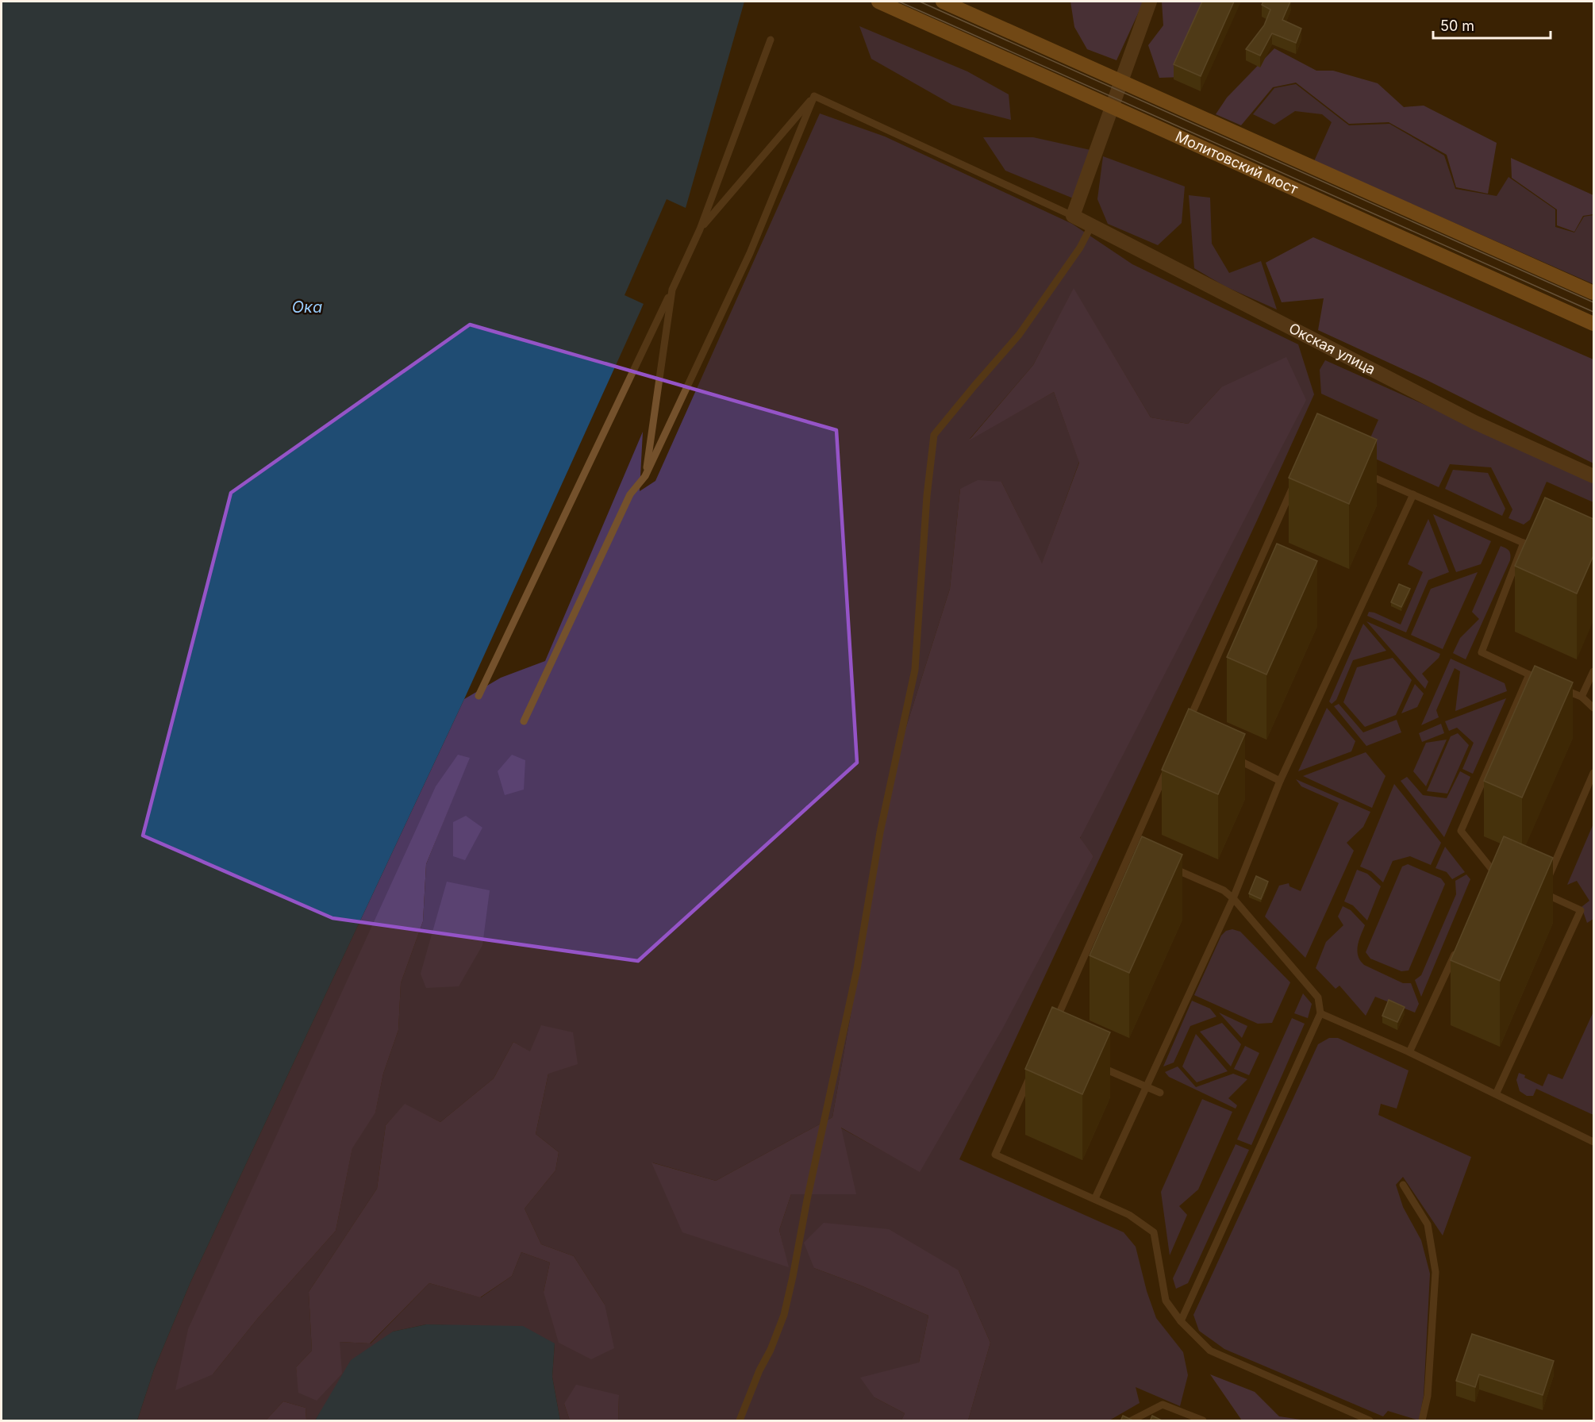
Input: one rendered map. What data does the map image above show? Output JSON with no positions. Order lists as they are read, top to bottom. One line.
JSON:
{"streets":{"main road":["Молитовский мост"],"street":["Окская улица"]},"water":["Ока"],"scale_bar":"50 m"}
